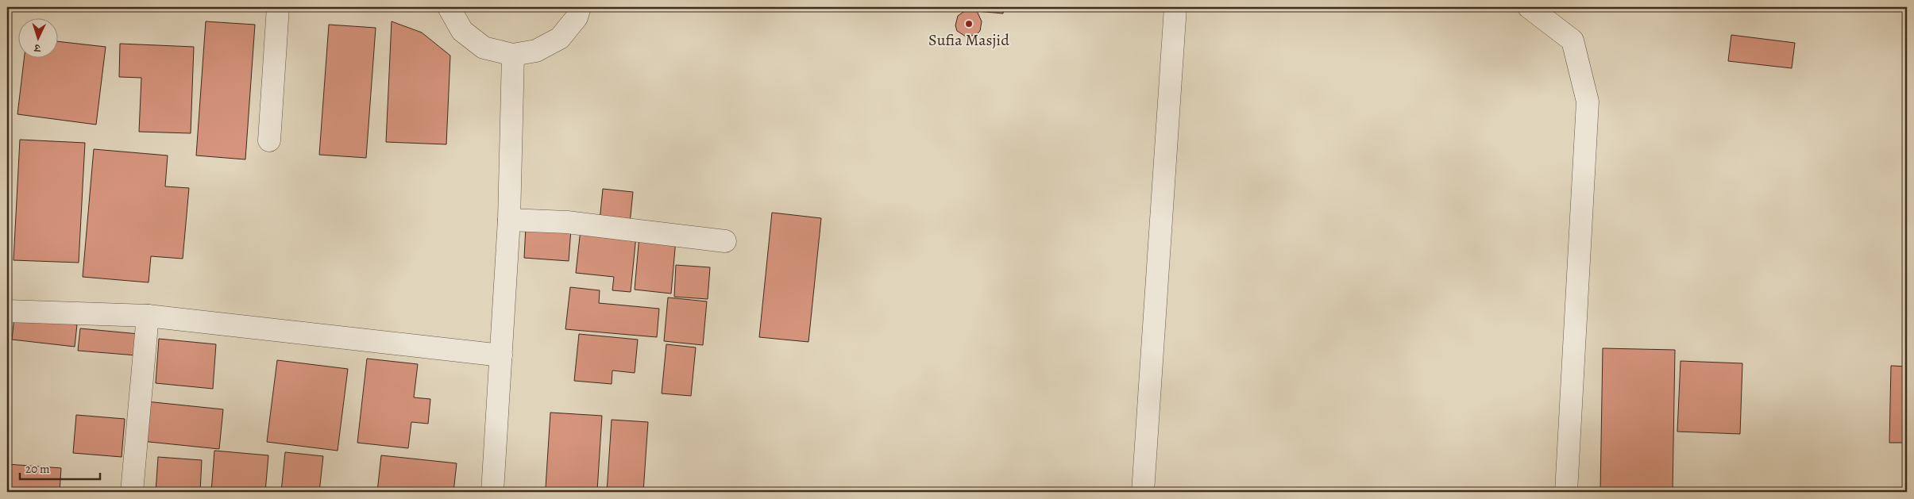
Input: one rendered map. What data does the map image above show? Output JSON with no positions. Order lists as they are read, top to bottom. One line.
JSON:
{"places":["Sufia Masjid"],"scale_bar":"20 m","north":"bottom"}
